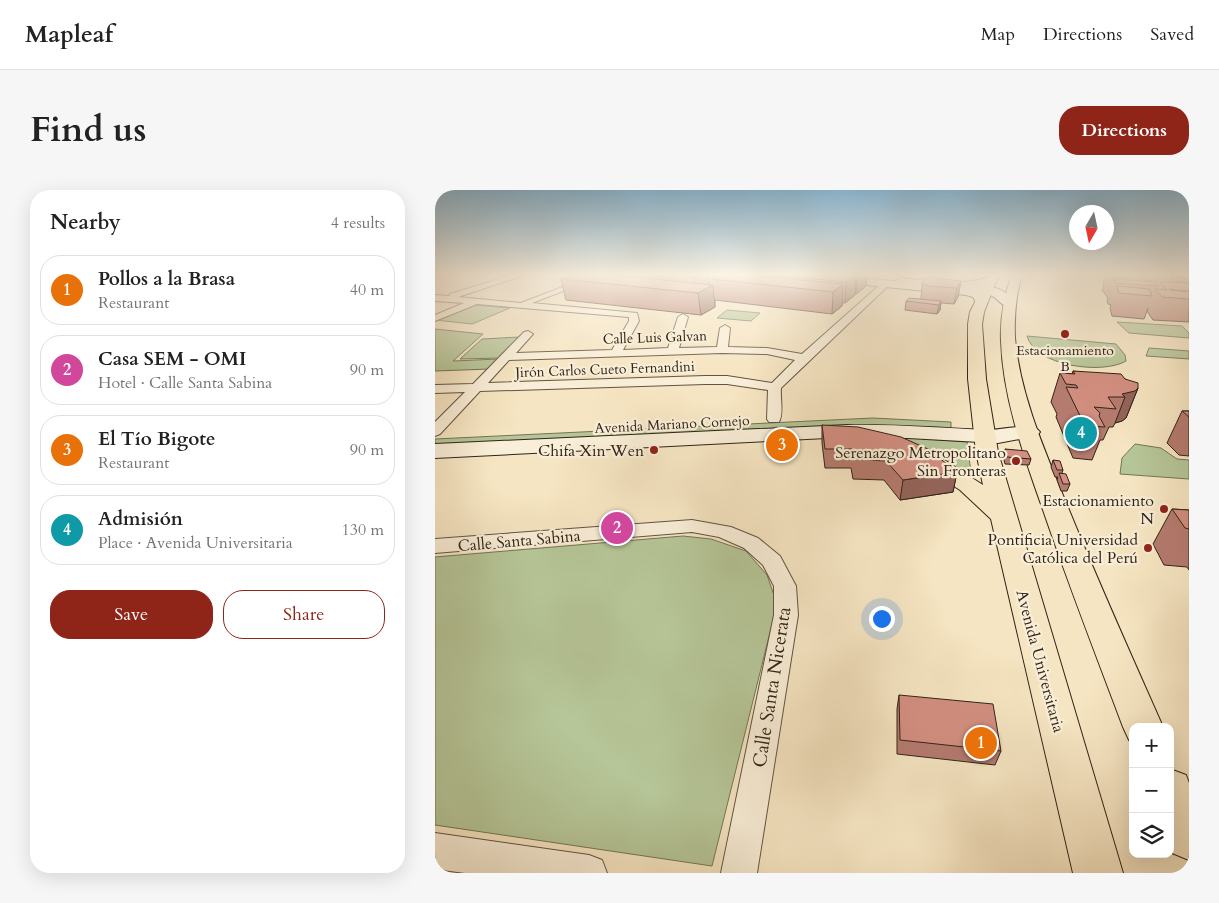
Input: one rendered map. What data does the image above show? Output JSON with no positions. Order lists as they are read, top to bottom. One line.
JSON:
{"streets":{"main road":["Avenida Mariano Cornejo","Avenida Universitaria"],"street":["Calle Luis Galvan","Jirón Carlos Cueto Fernandini","Calle Santa Sabina","Calle Santa Nicerata"]},"crossings":[["Avenida Mariano Cornejo","Avenida Universitaria"],["Calle Santa Sabina","Calle Santa Nicerata"]],"places":["Estacionamiento B","Chifa Xin Wen","Serenazgo Metropolitano Sin Fronteras","Estacionamiento N","Pontificia Universidad Católica del Perú"],"north":"bottom","page":{"header":"Mapleaf","nav":["Map","Directions","Saved"],"title":"Find us","buttons":["Directions",["Save","Share"]],"heading":["Nearby","4 results"],"list":[{"mark":"1","name":"Pollos a la Brasa","note":"Restaurant","value":"40 m"},{"mark":"2","name":"Casa SEM - OMI","note":"Hotel · Calle Santa Sabina","value":"90 m"},{"mark":"3","name":"El Tío Bigote","note":"Restaurant","value":"90 m"},{"mark":"4","name":"Admisión","note":"Place · Avenida Universitaria","value":"130 m"}],"pins":["4","3","2","1"],"map_buttons":["+","−"]}}
